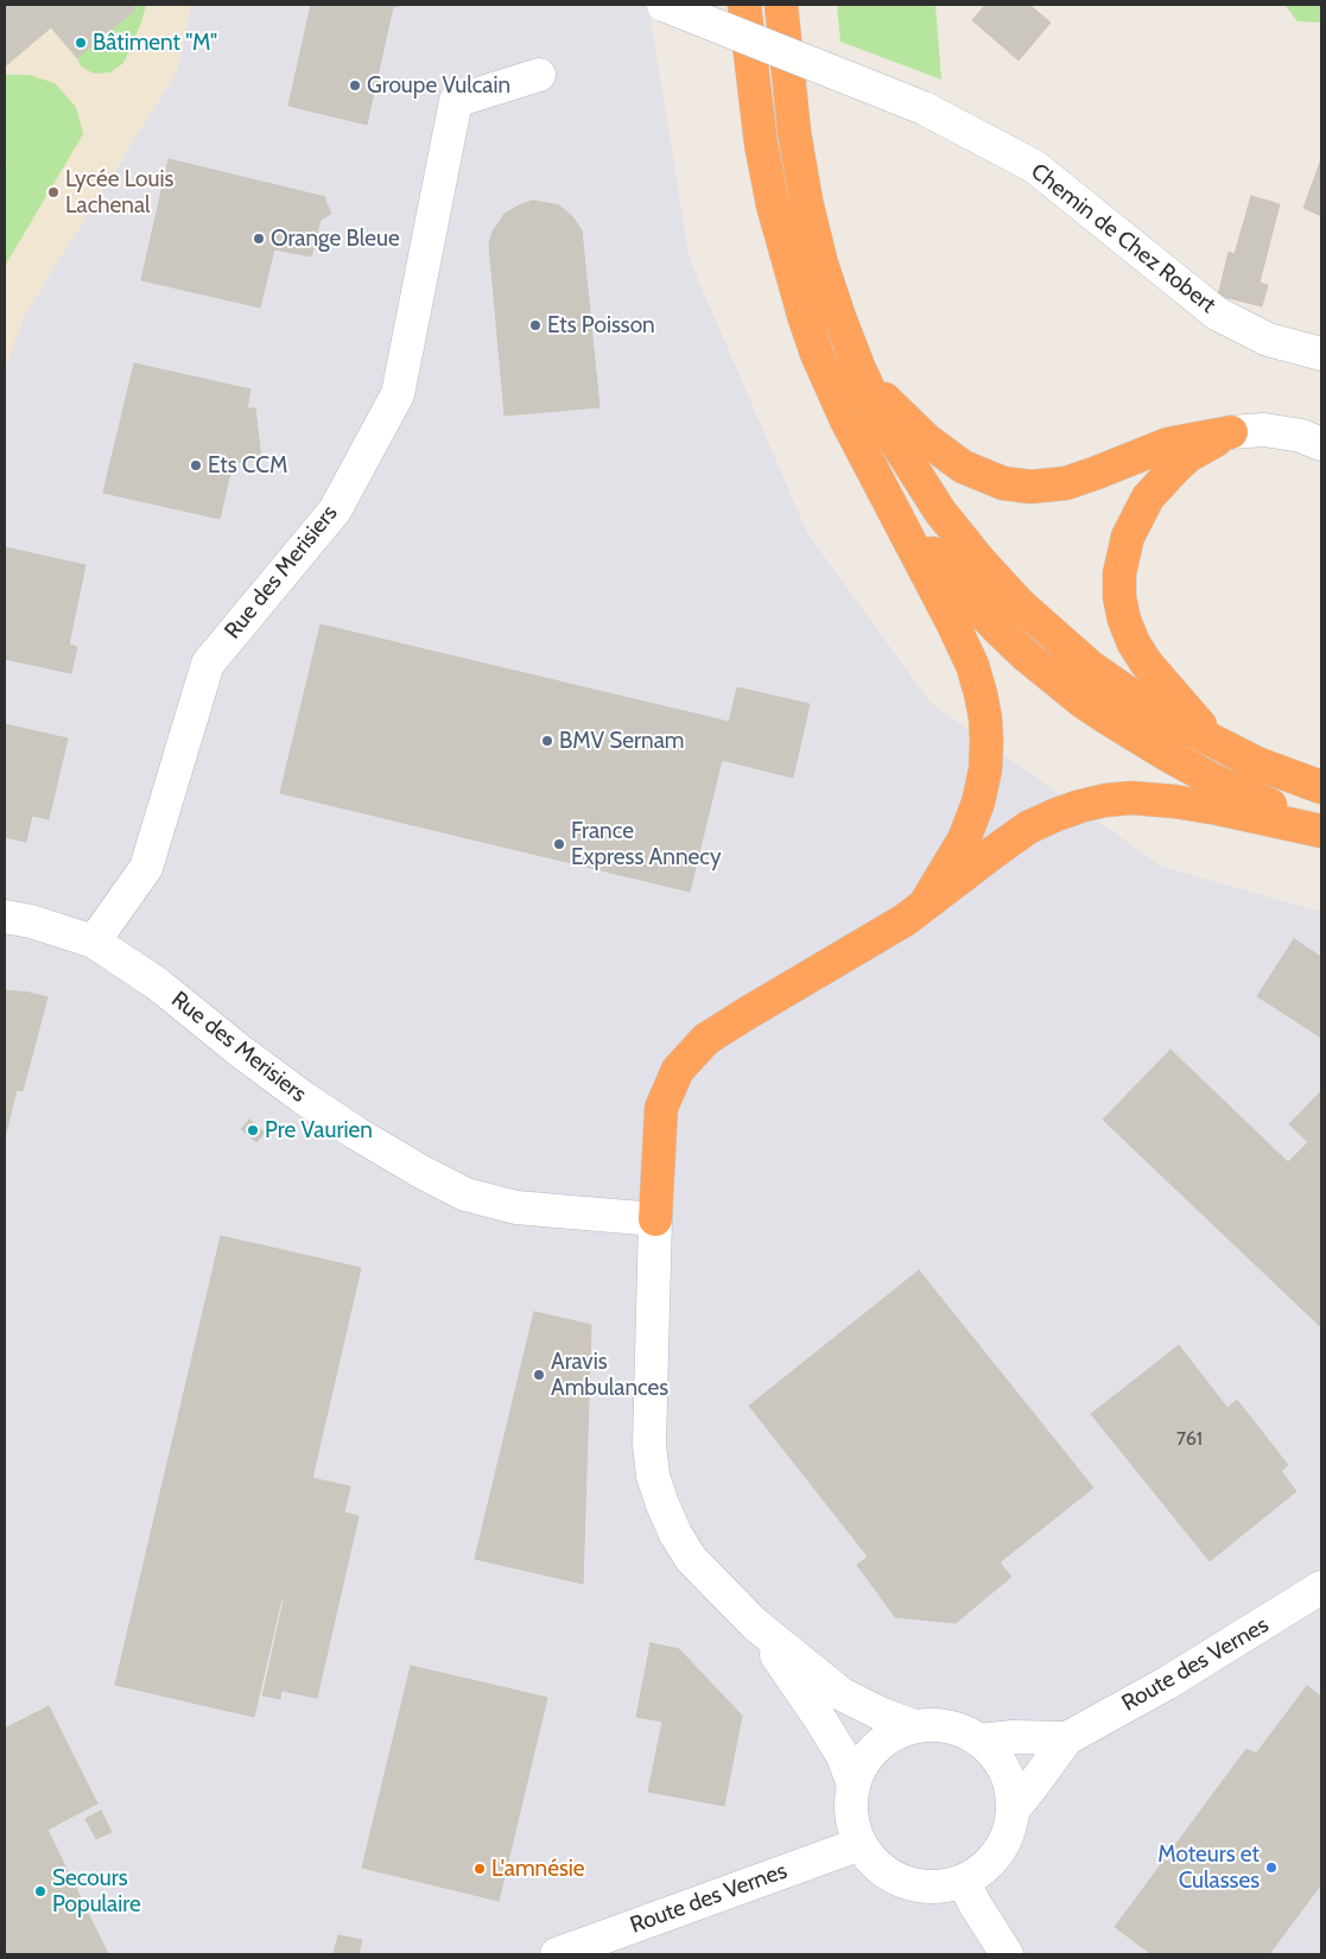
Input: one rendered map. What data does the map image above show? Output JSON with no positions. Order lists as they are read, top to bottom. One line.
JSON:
{"streets":{"street":["Chemin de Chez Robert","Rue des Merisiers","Route des Vernes"]},"places":["Bâtiment \"M\"","Groupe Vulcain","Lycée Louis Lachenal","Orange Bleue","Ets Poisson","Ets CCM","BMV Sernam","France Express Annecy","Pre Vaurien","Aravis Ambulances","Moteurs et Culasses","L'amnésie","Secours Populaire"],"house_numbers":["761"]}
